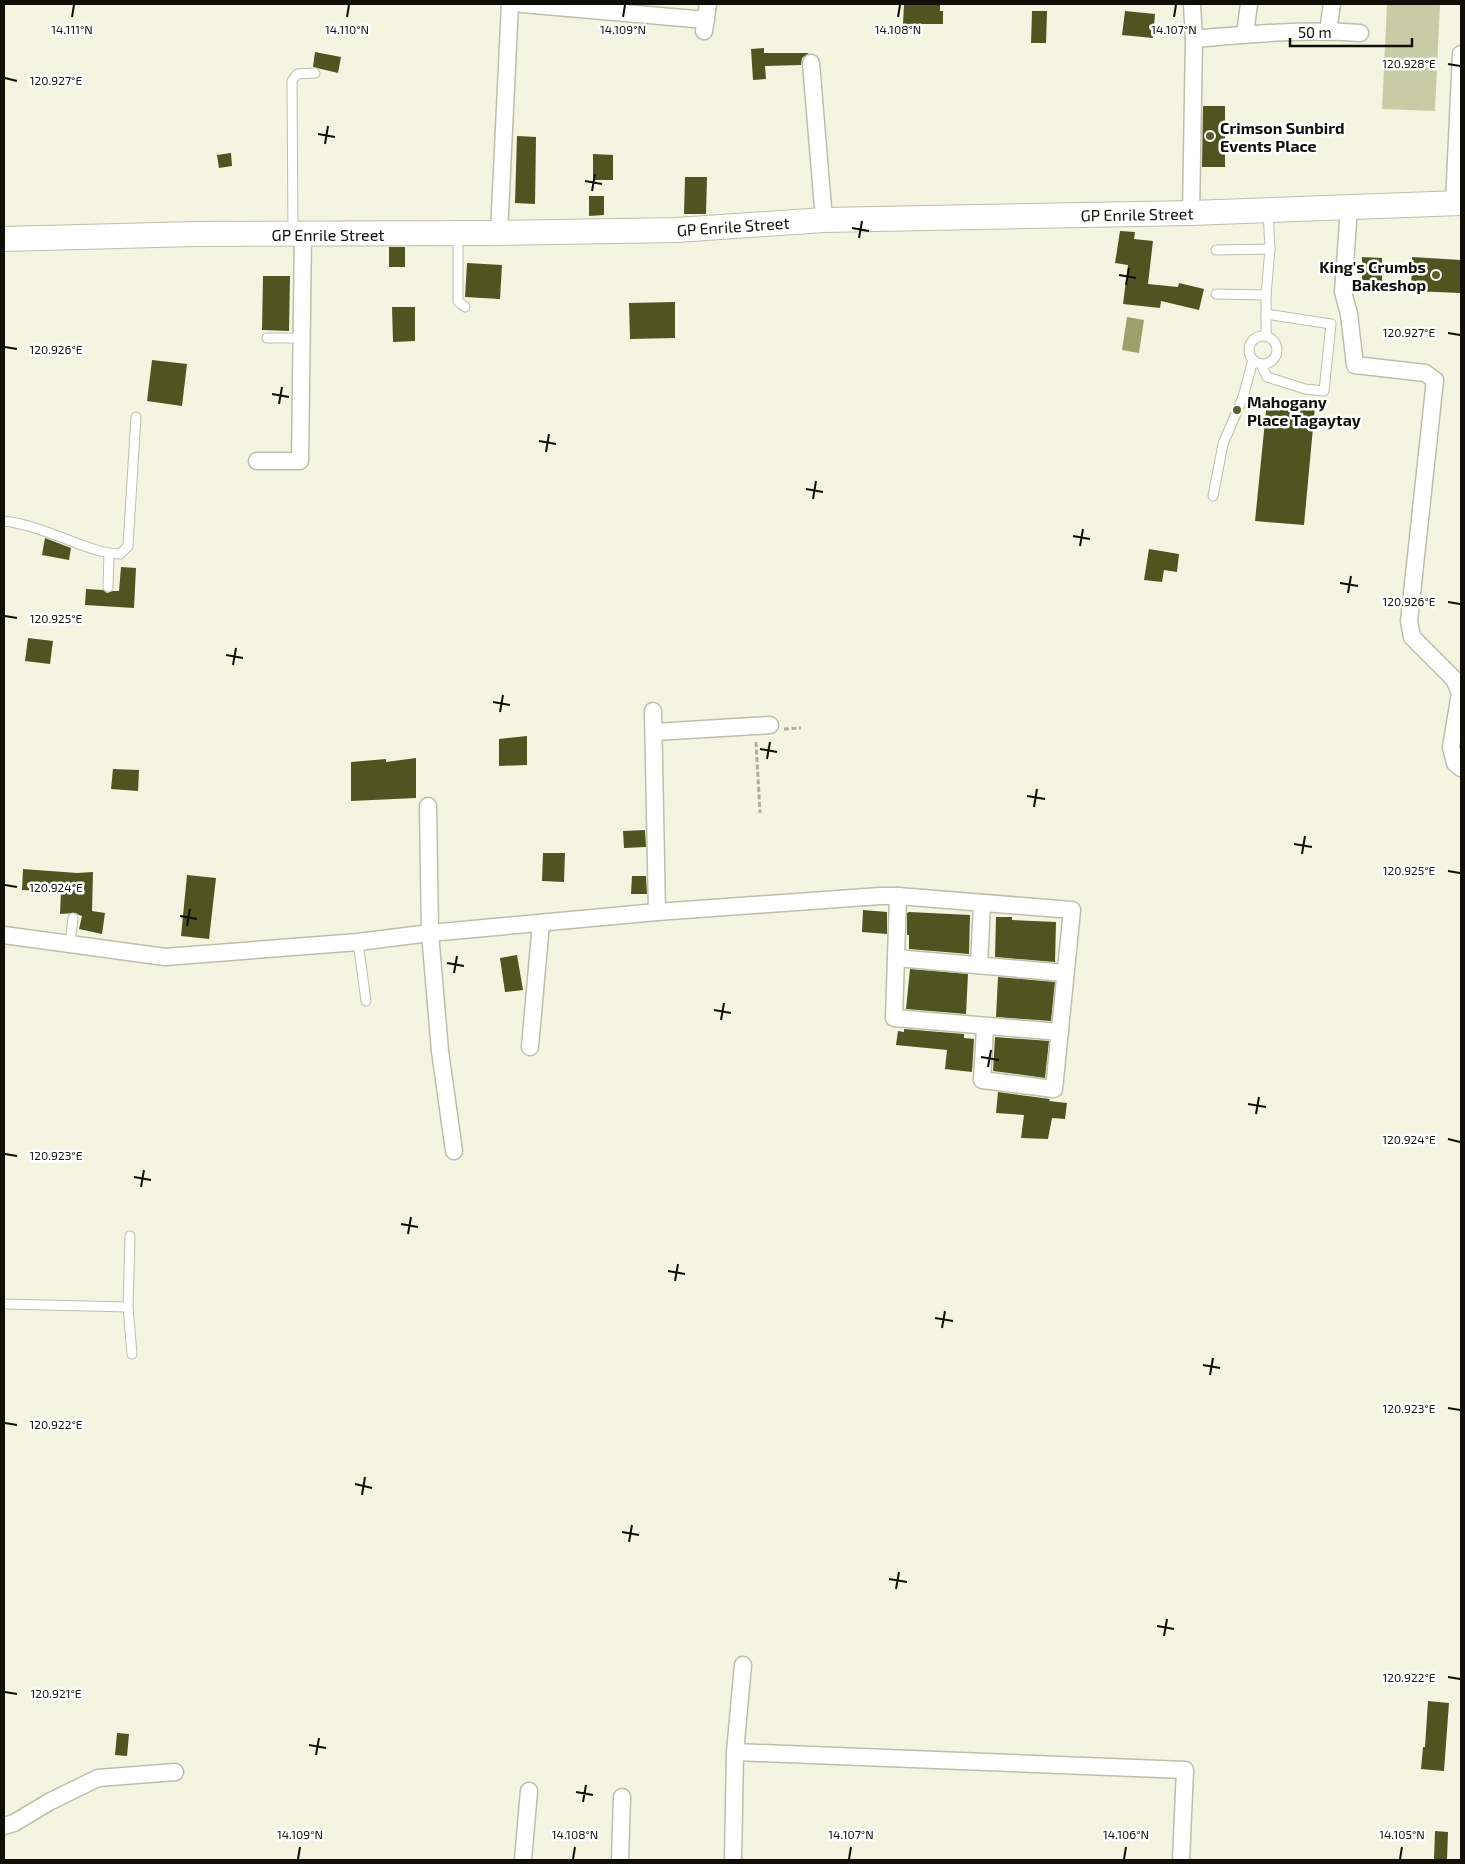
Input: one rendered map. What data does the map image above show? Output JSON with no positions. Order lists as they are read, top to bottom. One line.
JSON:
{"streets":{"street":["GP Enrile Street"]},"places":["Crimson Sunbird Events Place","King's Crumbs Bakeshop","Mahogany Place Tagaytay"],"scale_bar":"50 m","coordinates":["14.111°N","14.110°N","14.109°N","14.108°N","14.107°N","120.928°E","120.927°E","120.926°E","120.925°E","120.924°E","120.923°E","120.922°E","120.921°E","14.106°N","14.105°N"]}
